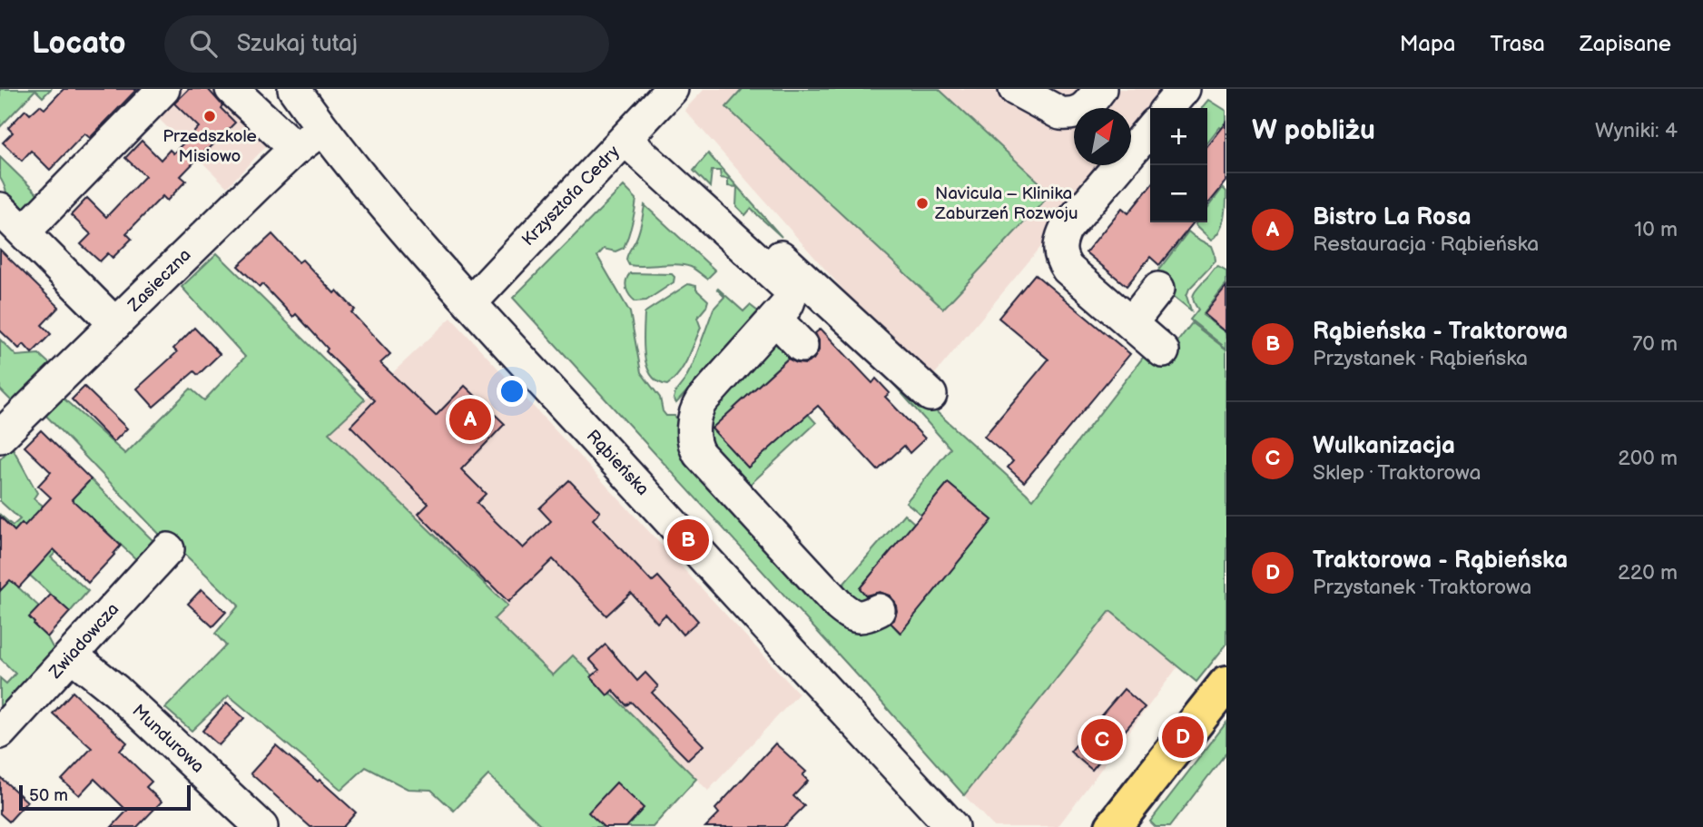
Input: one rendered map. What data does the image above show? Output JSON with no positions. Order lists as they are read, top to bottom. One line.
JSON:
{"streets":{"street":["Krzysztofa Cedry","Zasieczna","Rąbieńska","Zwiadowcza","Mundurowa"]},"crossings":[["Krzysztofa Cedry","Rąbieńska"],["Zasieczna","Rąbieńska"],["Zwiadowcza","Mundurowa"]],"places":["Przedszkole Misiowo","Navicula – Klinika Zaburzeń Rozwoju"],"scale_bar":"50 m","north":"top right","page":{"header":"Locato","search":"Szukaj tutaj","nav":["Mapa","Trasa","Zapisane"],"heading":["W pobliżu","Wyniki: 4"],"map_buttons":["+","−"],"list":[{"mark":"A","name":"Bistro La Rosa","note":"Restauracja · Rąbieńska","value":"10 m"},{"mark":"B","name":"Rąbieńska - Traktorowa","note":"Przystanek · Rąbieńska","value":"70 m"},{"mark":"C","name":"Wulkanizacja","note":"Sklep · Traktorowa","value":"200 m"},{"mark":"D","name":"Traktorowa - Rąbieńska","note":"Przystanek · Traktorowa","value":"220 m"}],"pins":["A","B","D","C"],"scale":"50 m"}}
